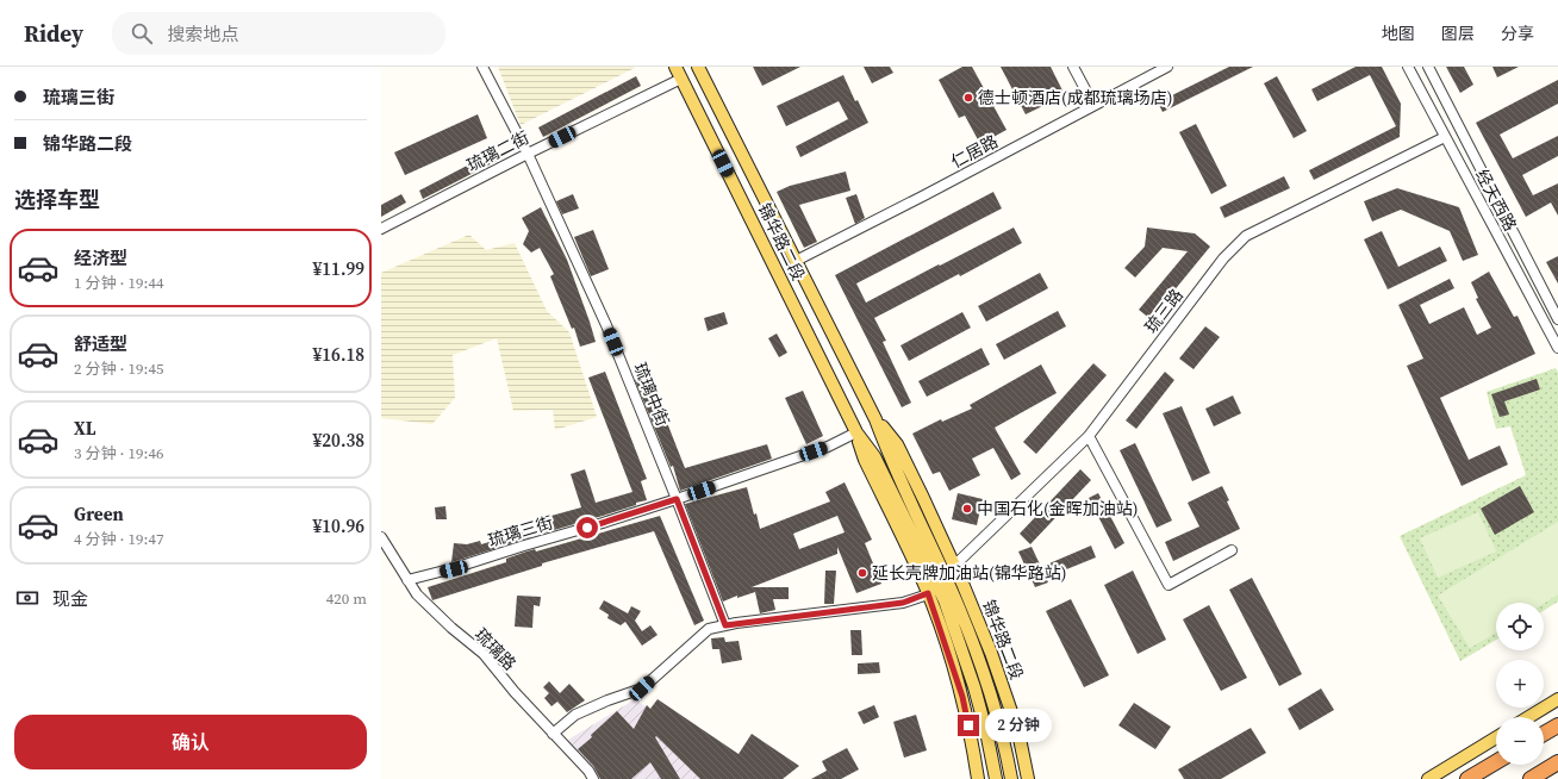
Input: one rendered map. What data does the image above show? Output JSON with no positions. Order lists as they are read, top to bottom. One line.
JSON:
{"streets":{"main road":["锦华路二段"],"street":["琉璃二街","仁居路","经天西路","琉三路","琉璃中街","琉璃三街","琉璃路"]},"crossings":[["琉璃二街","锦华路二段"],["琉璃二街","琉璃中街"],["仁居路","锦华路二段"],["经天西路","琉三路"],["锦华路二段","琉三路"],["锦华路二段","琉璃三街"],["琉璃中街","琉璃三街"],["琉璃三街","琉璃路"]],"places":["德士顿酒店(成都琉璃场店)","中国石化(金晖加油站)","延长壳牌加油站(锦华路站)"],"page":{"header":"Ridey","search":"搜索地点","nav":["地图","图层","分享"],"banner":["琉璃三街","锦华路二段"],"heading":"选择车型","list":[{"name":"经济型","note":"1 分钟 · 19:44","value":"¥11.99"},{"name":"舒适型","note":"2 分钟 · 19:45","value":"¥16.18"},{"name":"XL","note":"3 分钟 · 19:46","value":"¥20.38"},{"name":"Green","note":"4 分钟 · 19:47","value":"¥10.96"}],"pay":["现金","420 m"],"map_buttons":["+","−"],"buttons":"确认","bubble":"2 分钟"}}
